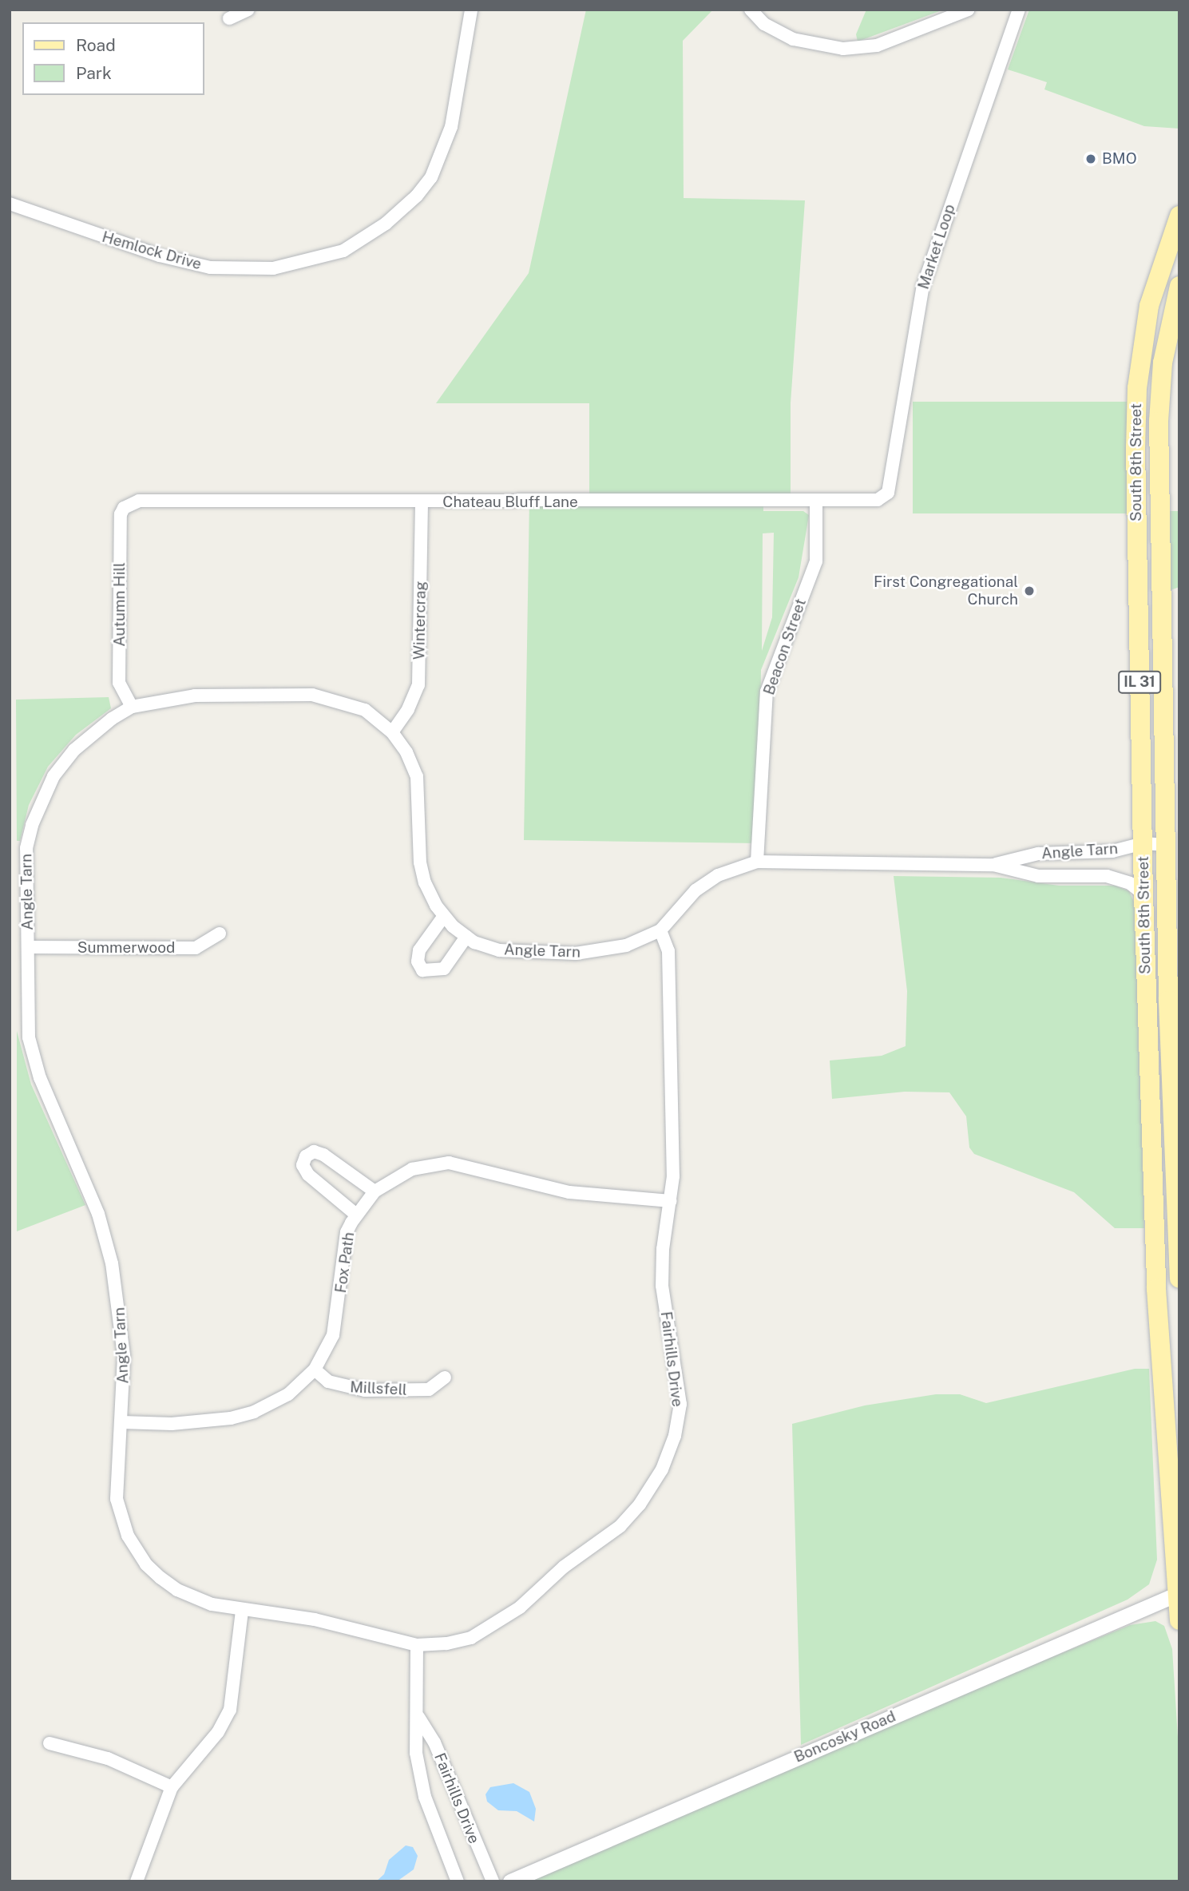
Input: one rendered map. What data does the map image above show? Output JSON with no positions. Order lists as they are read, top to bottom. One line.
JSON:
{"streets":{"main road":["South 8th Street","IL 31"],"street":["Market Loop","Hemlock Drive","Chateau Bluff Lane","Autumn Hill","Wintercrag","Beacon Street","Angle Tarn","Summerwood","Fox Path","Fairhills Drive","Millsfell","Boncosky Road"]},"crossings":[["Market Loop","Chateau Bluff Lane"],["South 8th Street","Angle Tarn"],["South 8th Street","Boncosky Road"],["Chateau Bluff Lane","Autumn Hill"],["Chateau Bluff Lane","Wintercrag"],["Chateau Bluff Lane","Beacon Street"],["Autumn Hill","Angle Tarn"],["Wintercrag","Angle Tarn"],["Beacon Street","Angle Tarn"],["Angle Tarn","Summerwood"],["Angle Tarn","Fox Path"],["Angle Tarn","Fairhills Drive"],["Fox Path","Fairhills Drive"],["Fox Path","Millsfell"]],"places":["BMO","First Congregational Church"],"legend":["Road","Park"]}
